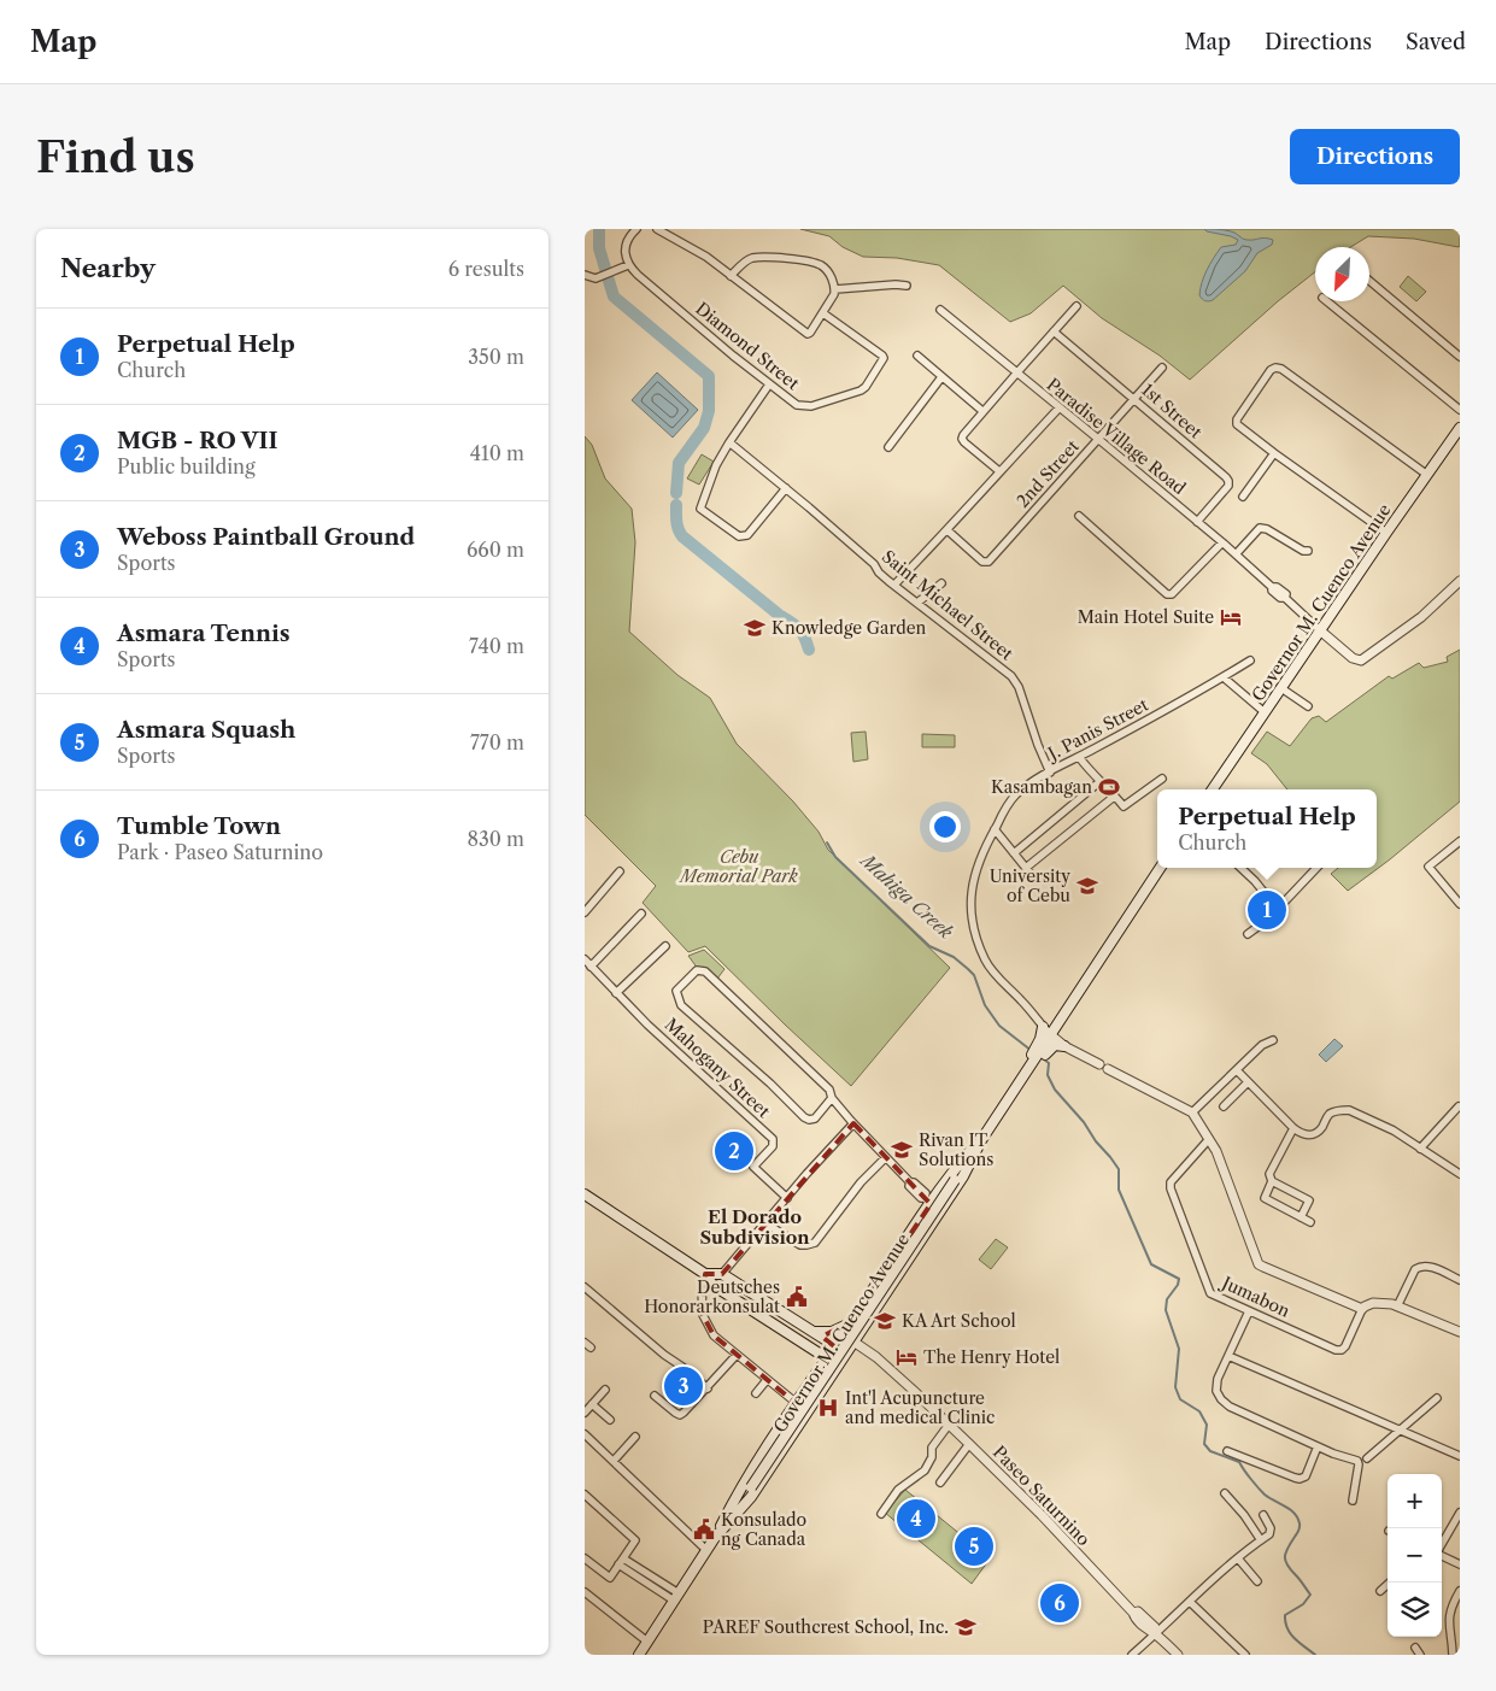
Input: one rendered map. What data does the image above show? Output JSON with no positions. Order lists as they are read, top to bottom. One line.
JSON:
{"streets":{"main road":["Governor M. Cuenco Avenue"],"street":["Diamond Street","1st Street","Paradise Village Road","2nd Street","Saint Michael Street","J. Panis Street","Mahogany Street","Jumabon","Paseo Saturnino"]},"crossings":[["1st Street","Paradise Village Road"],["1st Street","2nd Street"],["Paradise Village Road","2nd Street"],["Paradise Village Road","Governor M. Cuenco Avenue"],["Governor M. Cuenco Avenue","J. Panis Street"],["Governor M. Cuenco Avenue","Paseo Saturnino"],["Saint Michael Street","J. Panis Street"]],"districts":["El Dorado Subdivision"],"water":["Mahiga Creek"],"parks":["Cebu Memorial Park"],"places":{"hotel":["Main Hotel Suite","The Henry Hotel"],"school or university":["Knowledge Garden","University of Cebu","Rivan IT Solutions","KA Art School","PAREF Southcrest School, Inc."],"sports":["Kasambagan"],"public building":["Deutsches Honorarkonsulat","Konsulado ng Canada"],"hospital":["Int'l Acupuncture and medical Clinic"]},"north":"bottom left","page":{"header":"Map","nav":["Map","Directions","Saved"],"buttons":"Directions","title":"Find us","heading":["Nearby","6 results"],"list":[{"mark":"1","name":"Perpetual Help","note":"Church","value":"350 m"},{"mark":"2","name":"MGB - RO VII","note":"Public building","value":"410 m"},{"mark":"3","name":"Weboss Paintball Ground","note":"Sports","value":"660 m"},{"mark":"4","name":"Asmara Tennis","note":"Sports","value":"740 m"},{"mark":"5","name":"Asmara Squash","note":"Sports","value":"770 m"},{"mark":"6","name":"Tumble Town","note":"Park · Paseo Saturnino","value":"830 m"}],"popup":["Perpetual Help","Church"],"pins":["1","2","3","4","5","6"],"map_buttons":["+","−"]}}
